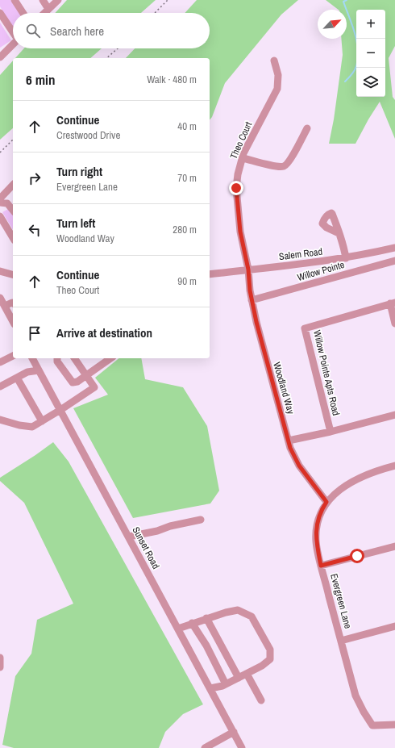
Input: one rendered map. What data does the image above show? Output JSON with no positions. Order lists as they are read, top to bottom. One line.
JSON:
{"streets":{"street":["Theo Court","Salem Road","Willow Pointe","Willow Pointe Apts Road","Woodland Way","Sunset Road","Evergreen Lane"]},"crossings":[["Theo Court","Salem Road"],["Theo Court","Woodland Way"],["Salem Road","Woodland Way"],["Willow Pointe","Woodland Way"],["Woodland Way","Evergreen Lane"]],"north":"top right","page":{"map_buttons":["+","−"],"search":"Search here","heading":["6 min","Walk · 480 m"],"list":[["Continue","Crestwood Drive","40 m"],["Turn right","Evergreen Lane","70 m"],["Turn left","Woodland Way","280 m"],["Continue","Theo Court","90 m"],"Arrive at destination"]}}
